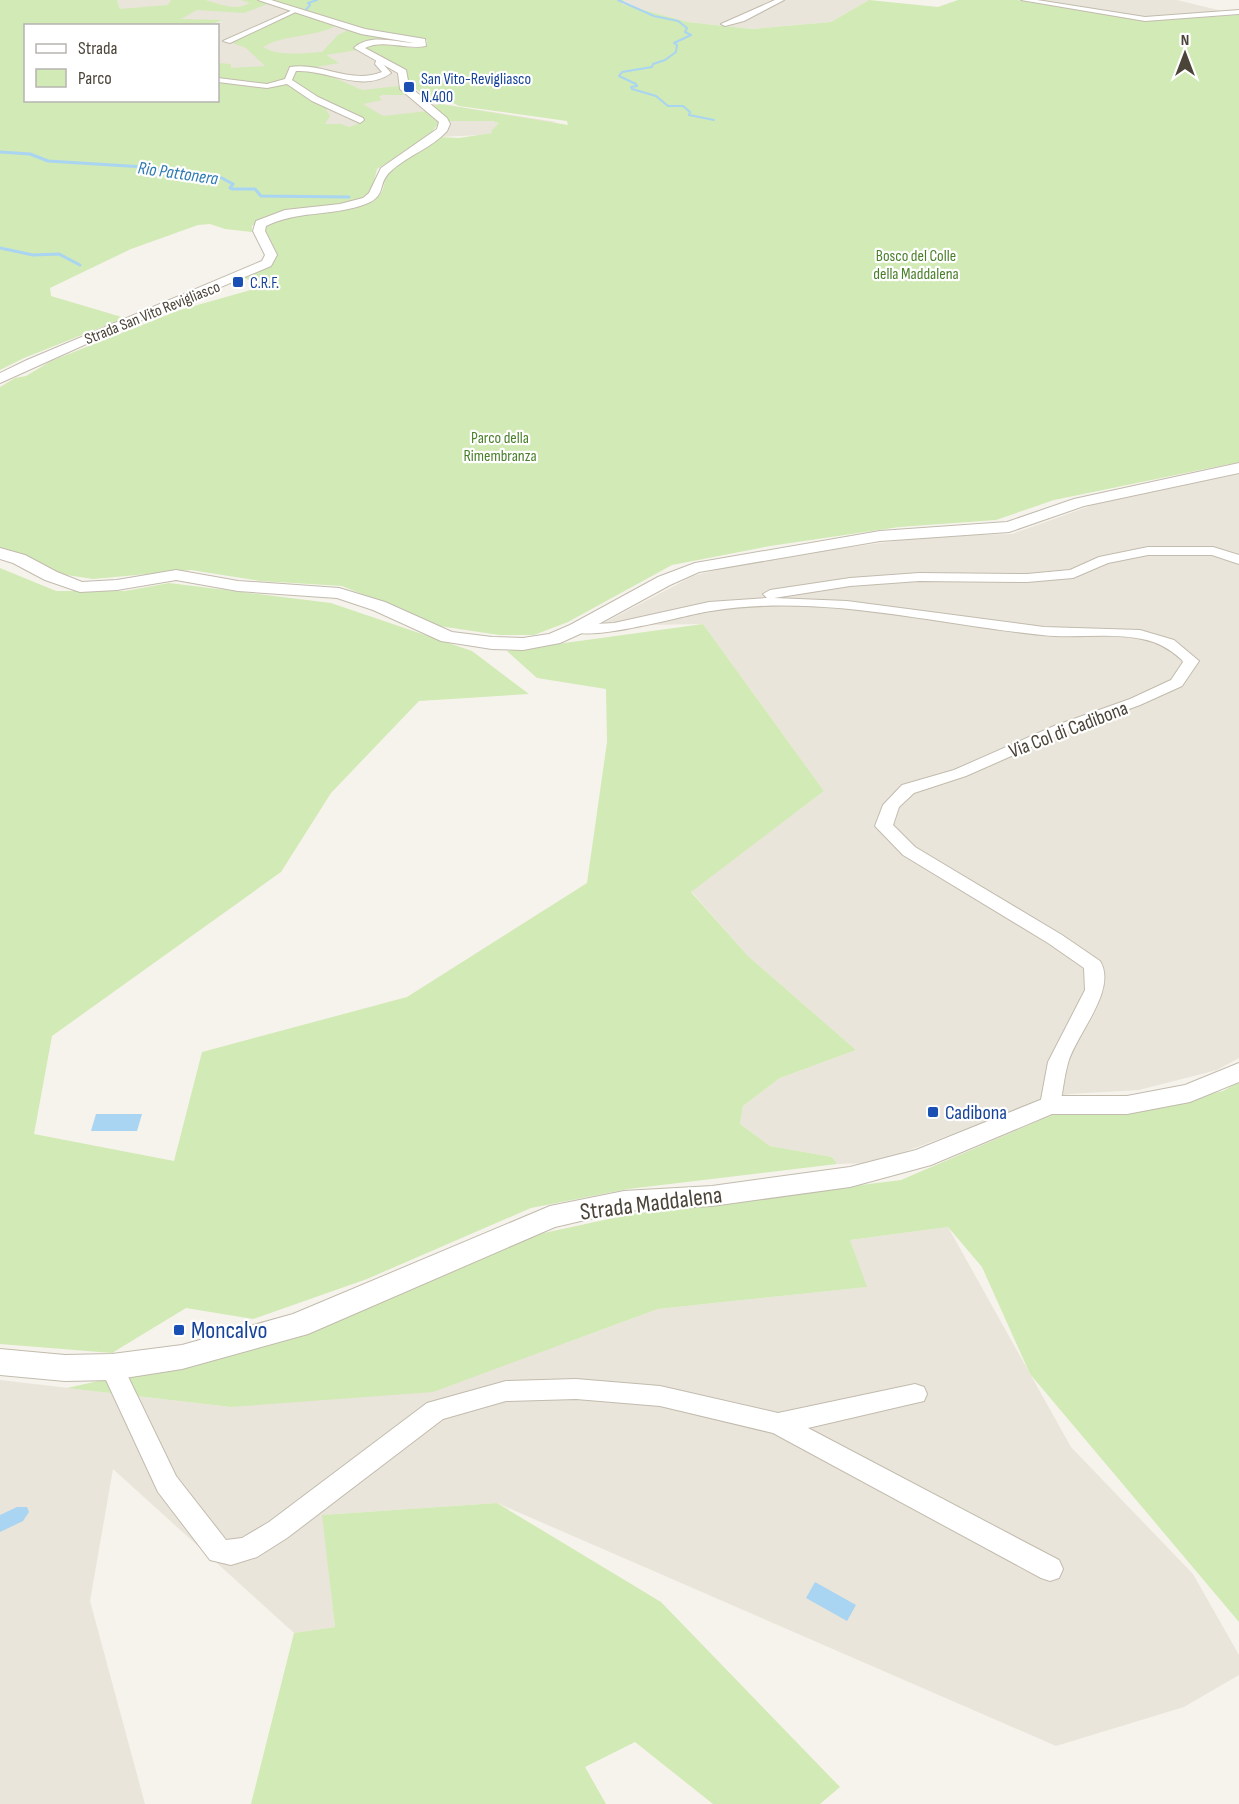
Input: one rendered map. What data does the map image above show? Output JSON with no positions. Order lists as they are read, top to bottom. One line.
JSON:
{"streets":{"street":["Strada San Vito Revigliasco","Via Col di Cadibona","Strada Maddalena"]},"crossings":[["Via Col di Cadibona","Strada Maddalena"]],"water":["Rio Pattonera"],"parks":["Bosco del Colle della Maddalena","Parco della Rimembranza"],"places":{"transit":["San Vito-Revigliasco N.400","C.R.F.","Cadibona","Moncalvo"]},"legend":["Strada","Parco"],"north":"top"}
